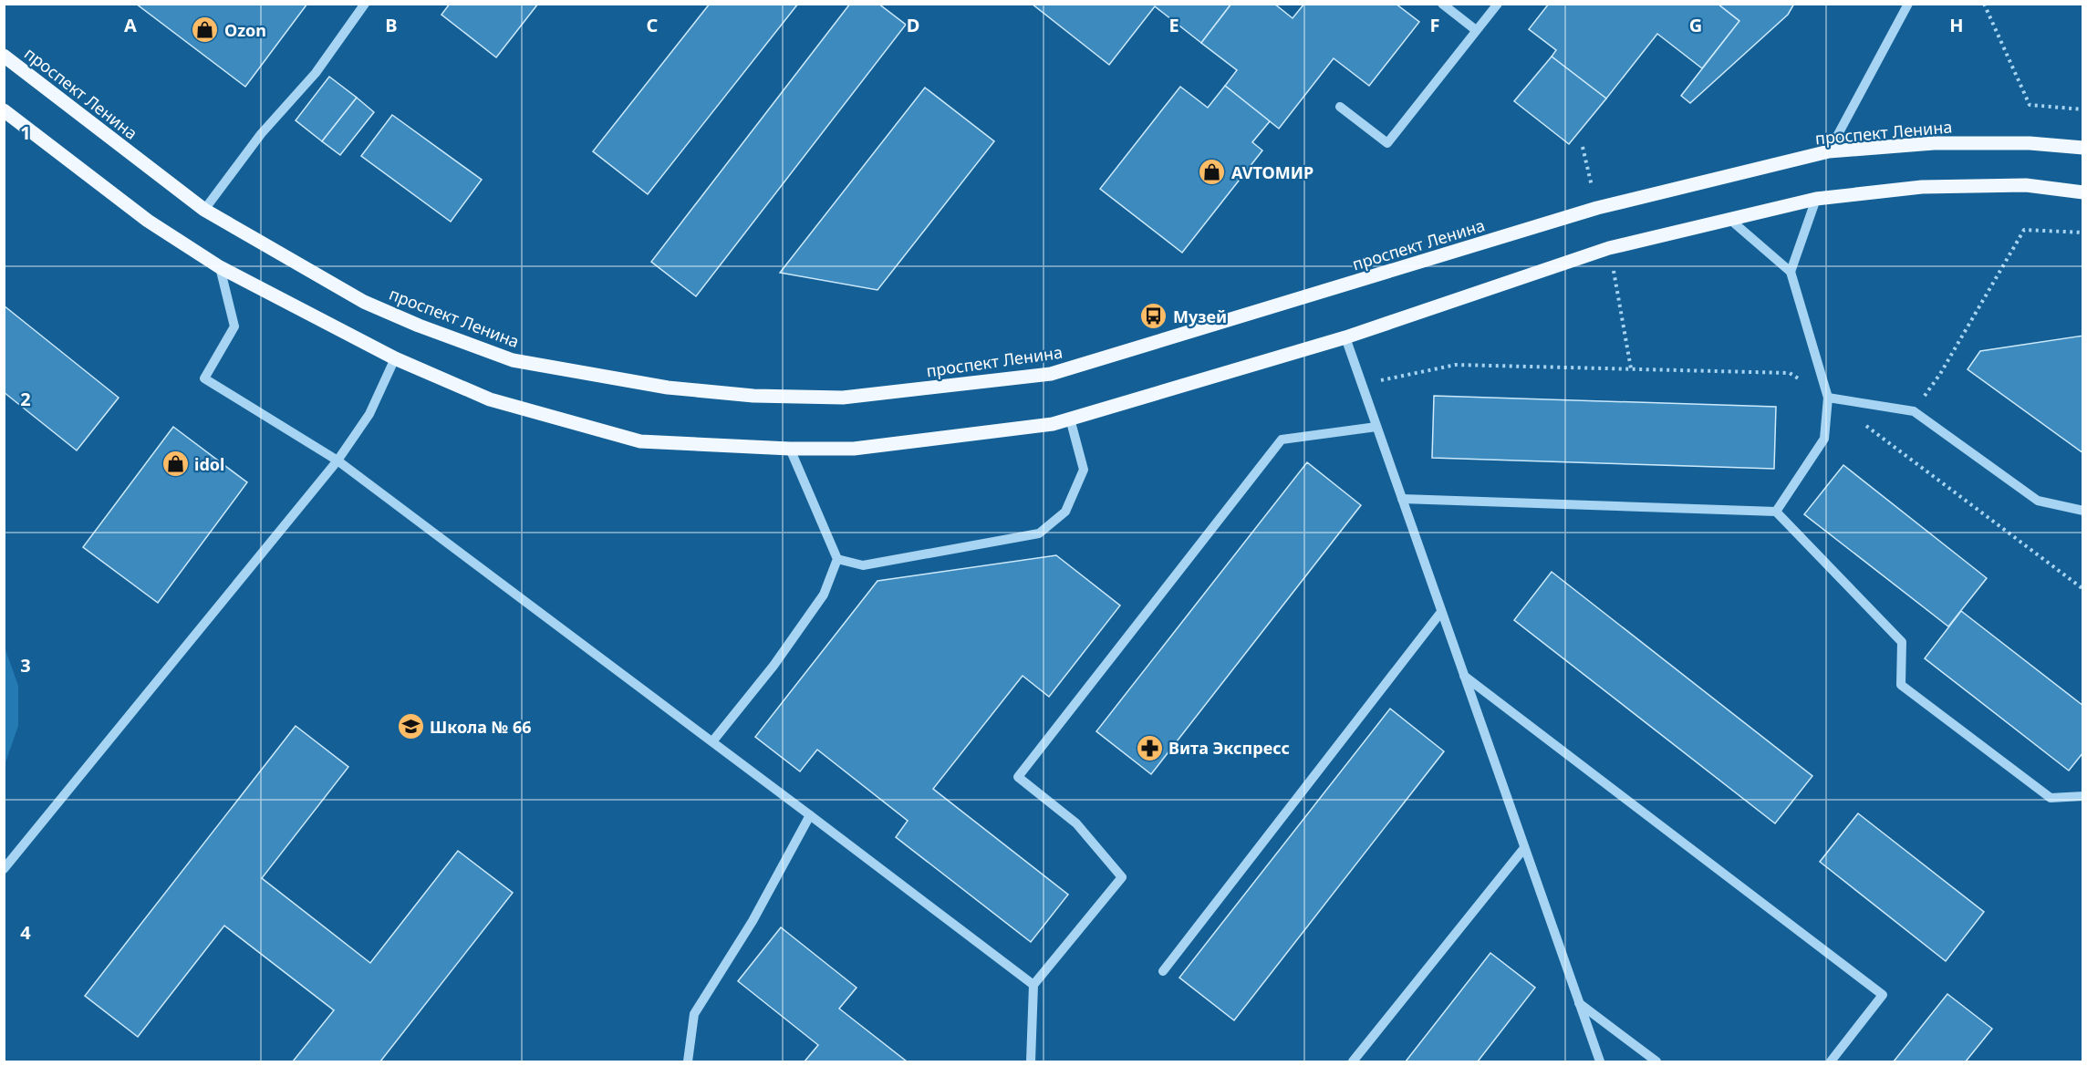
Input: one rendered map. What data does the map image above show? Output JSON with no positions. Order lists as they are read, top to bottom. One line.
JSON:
{"streets":{"main road":["проспект Ленина"]},"places":{"shop":["Ozon","AVTOМИР","idol"],"bus stop":["Музей"],"school or university":["Школа № 66"],"pharmacy":["Вита Экспресс"]},"grid":{"columns":["A","B","C","D","E","F","G","H"],"rows":["1","2","3","4"]}}
